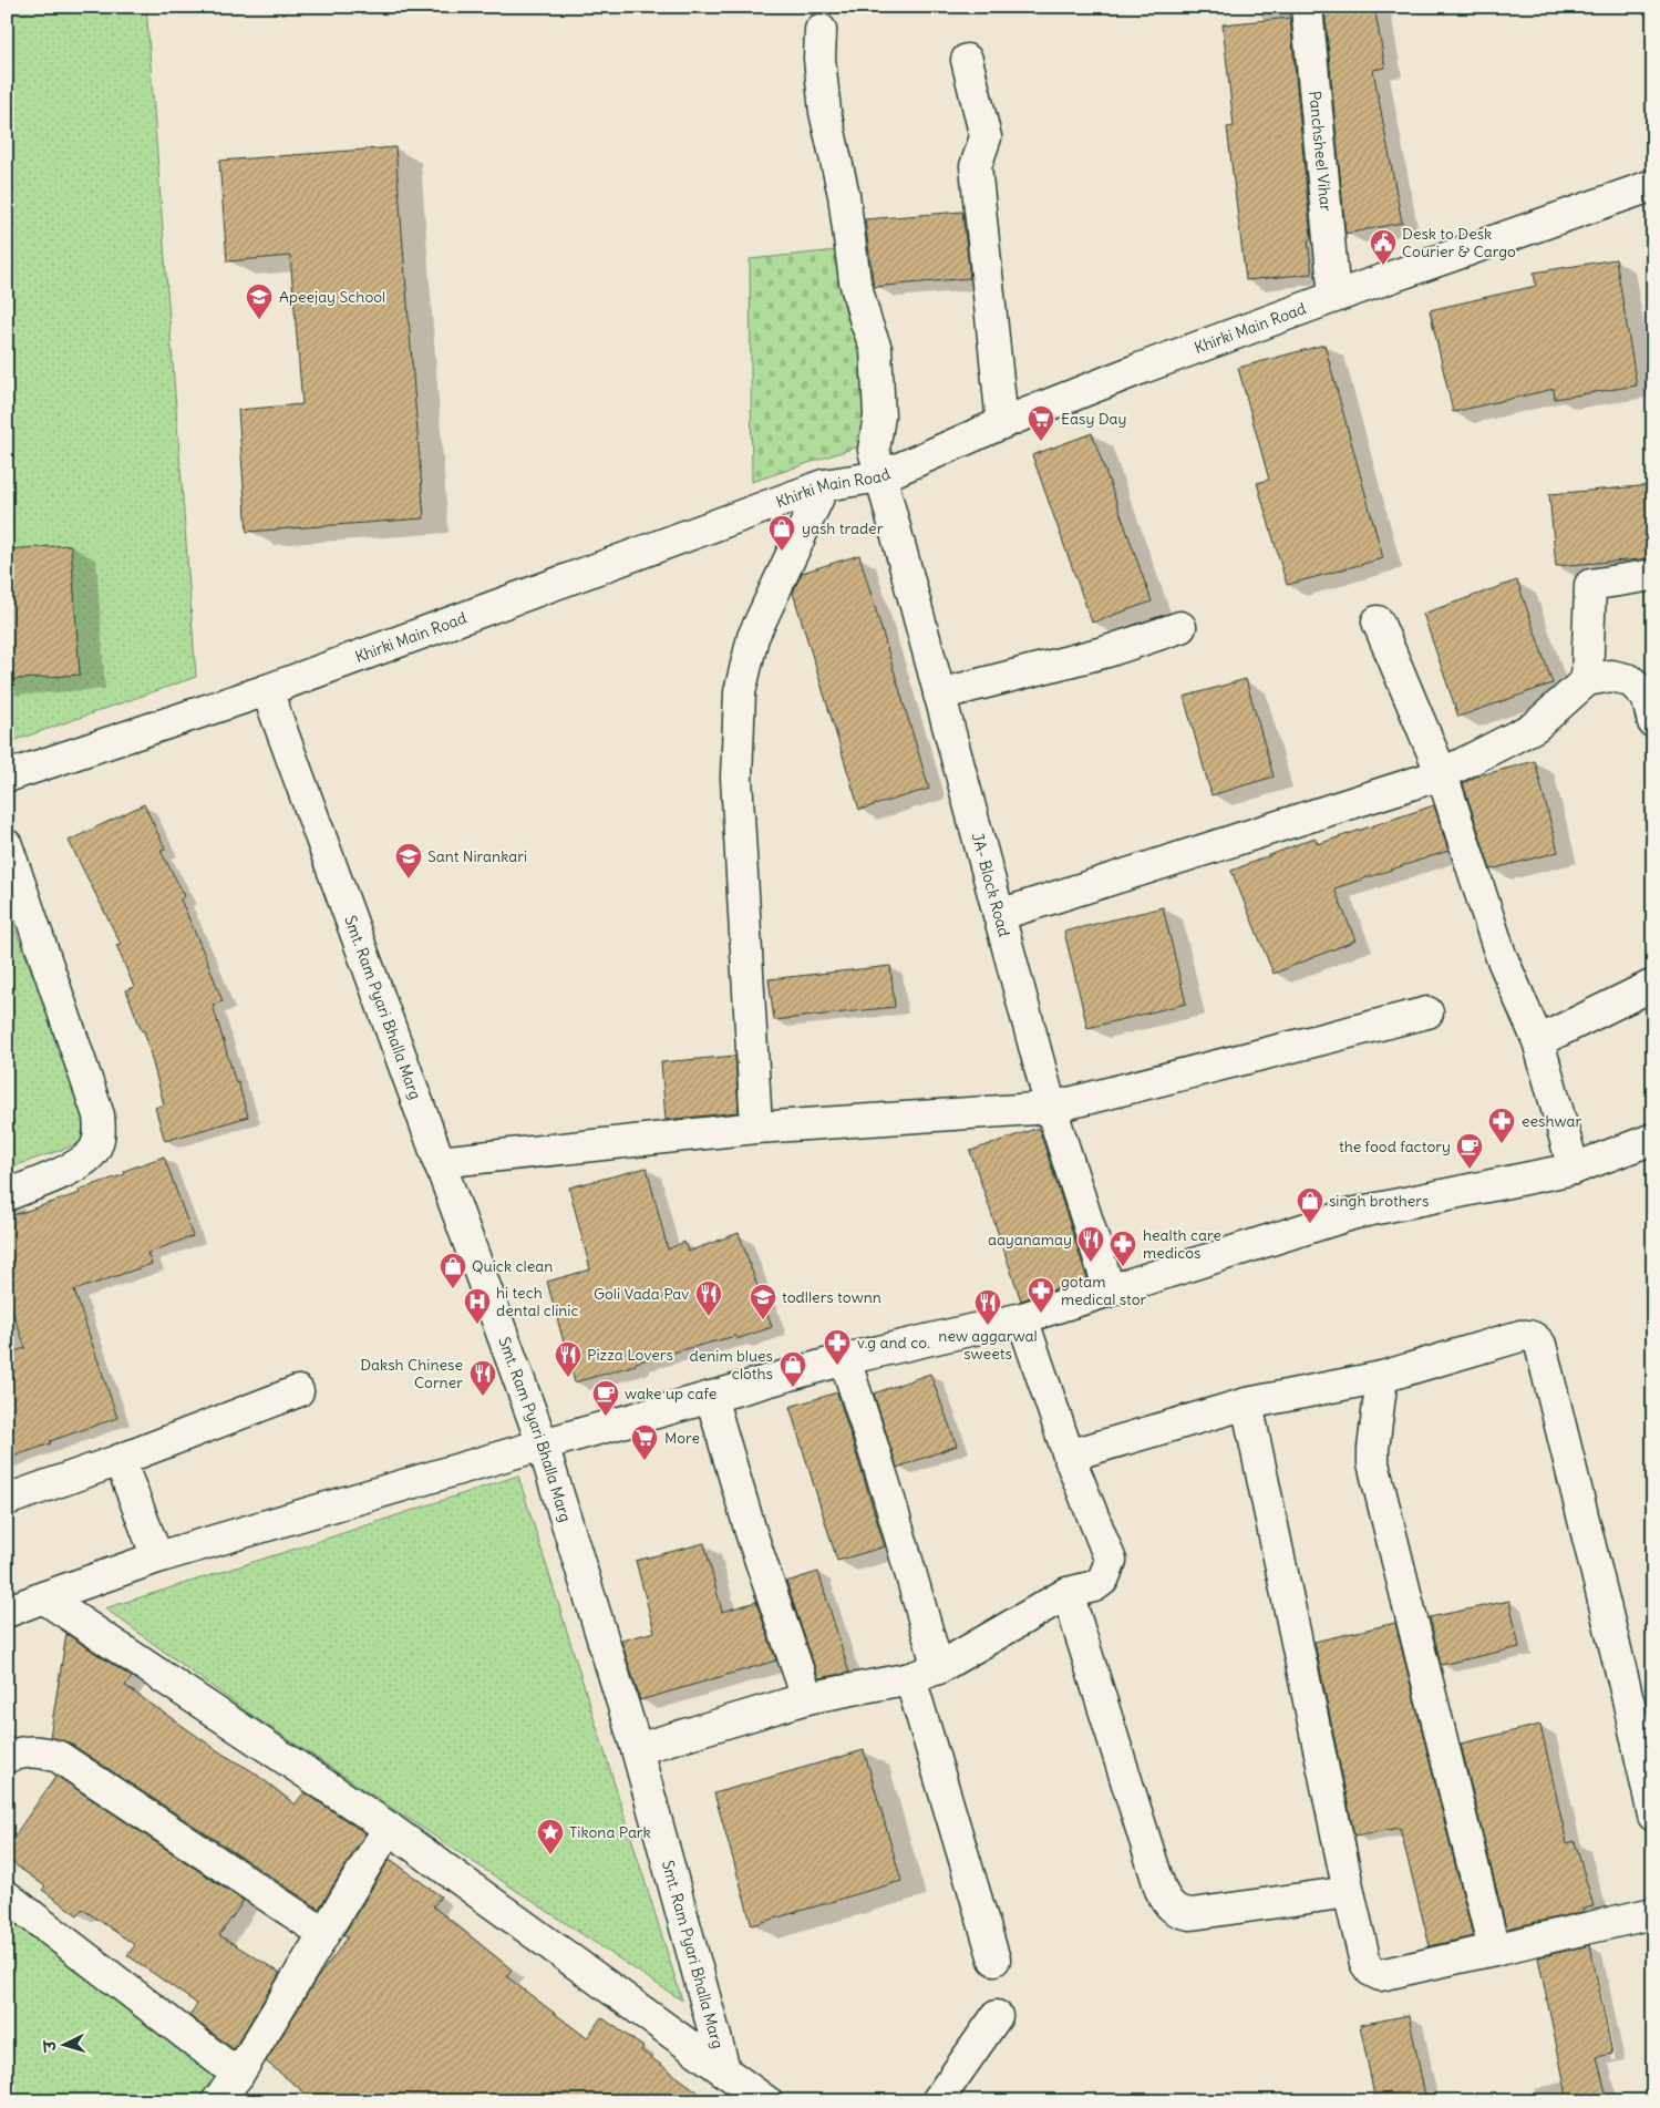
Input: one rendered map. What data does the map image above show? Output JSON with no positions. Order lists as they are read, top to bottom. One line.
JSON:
{"streets":{"street":["Panchsheel Vihar","Khirki Main Road","JA- Block Road","Smt. Ram Pyari Bhalla Marg"]},"crossings":[["Panchsheel Vihar","Khirki Main Road"],["Khirki Main Road","JA- Block Road"],["Khirki Main Road","Smt. Ram Pyari Bhalla Marg"]],"places":{"public building":["Desk to Desk Courier & Cargo"],"school or university":["Apeejay School","Sant Nirankari","todllers townn"],"supermarket":["Easy Day","More"],"shop":["yash trader","singh brothers","Quick clean","denim blues cloths"],"pharmacy":["eeshwar","health care medicos","gotam medical stor","v.g and co."],"cafe":["the food factory","wake up cafe"],"restaurant":["aayanamay","Goli Vada Pav","new aggarwal sweets","Pizza Lovers","Daksh Chinese Corner"],"hospital":["hi tech dental clinic"],"place":["Tikona Park"]},"north":"left"}
